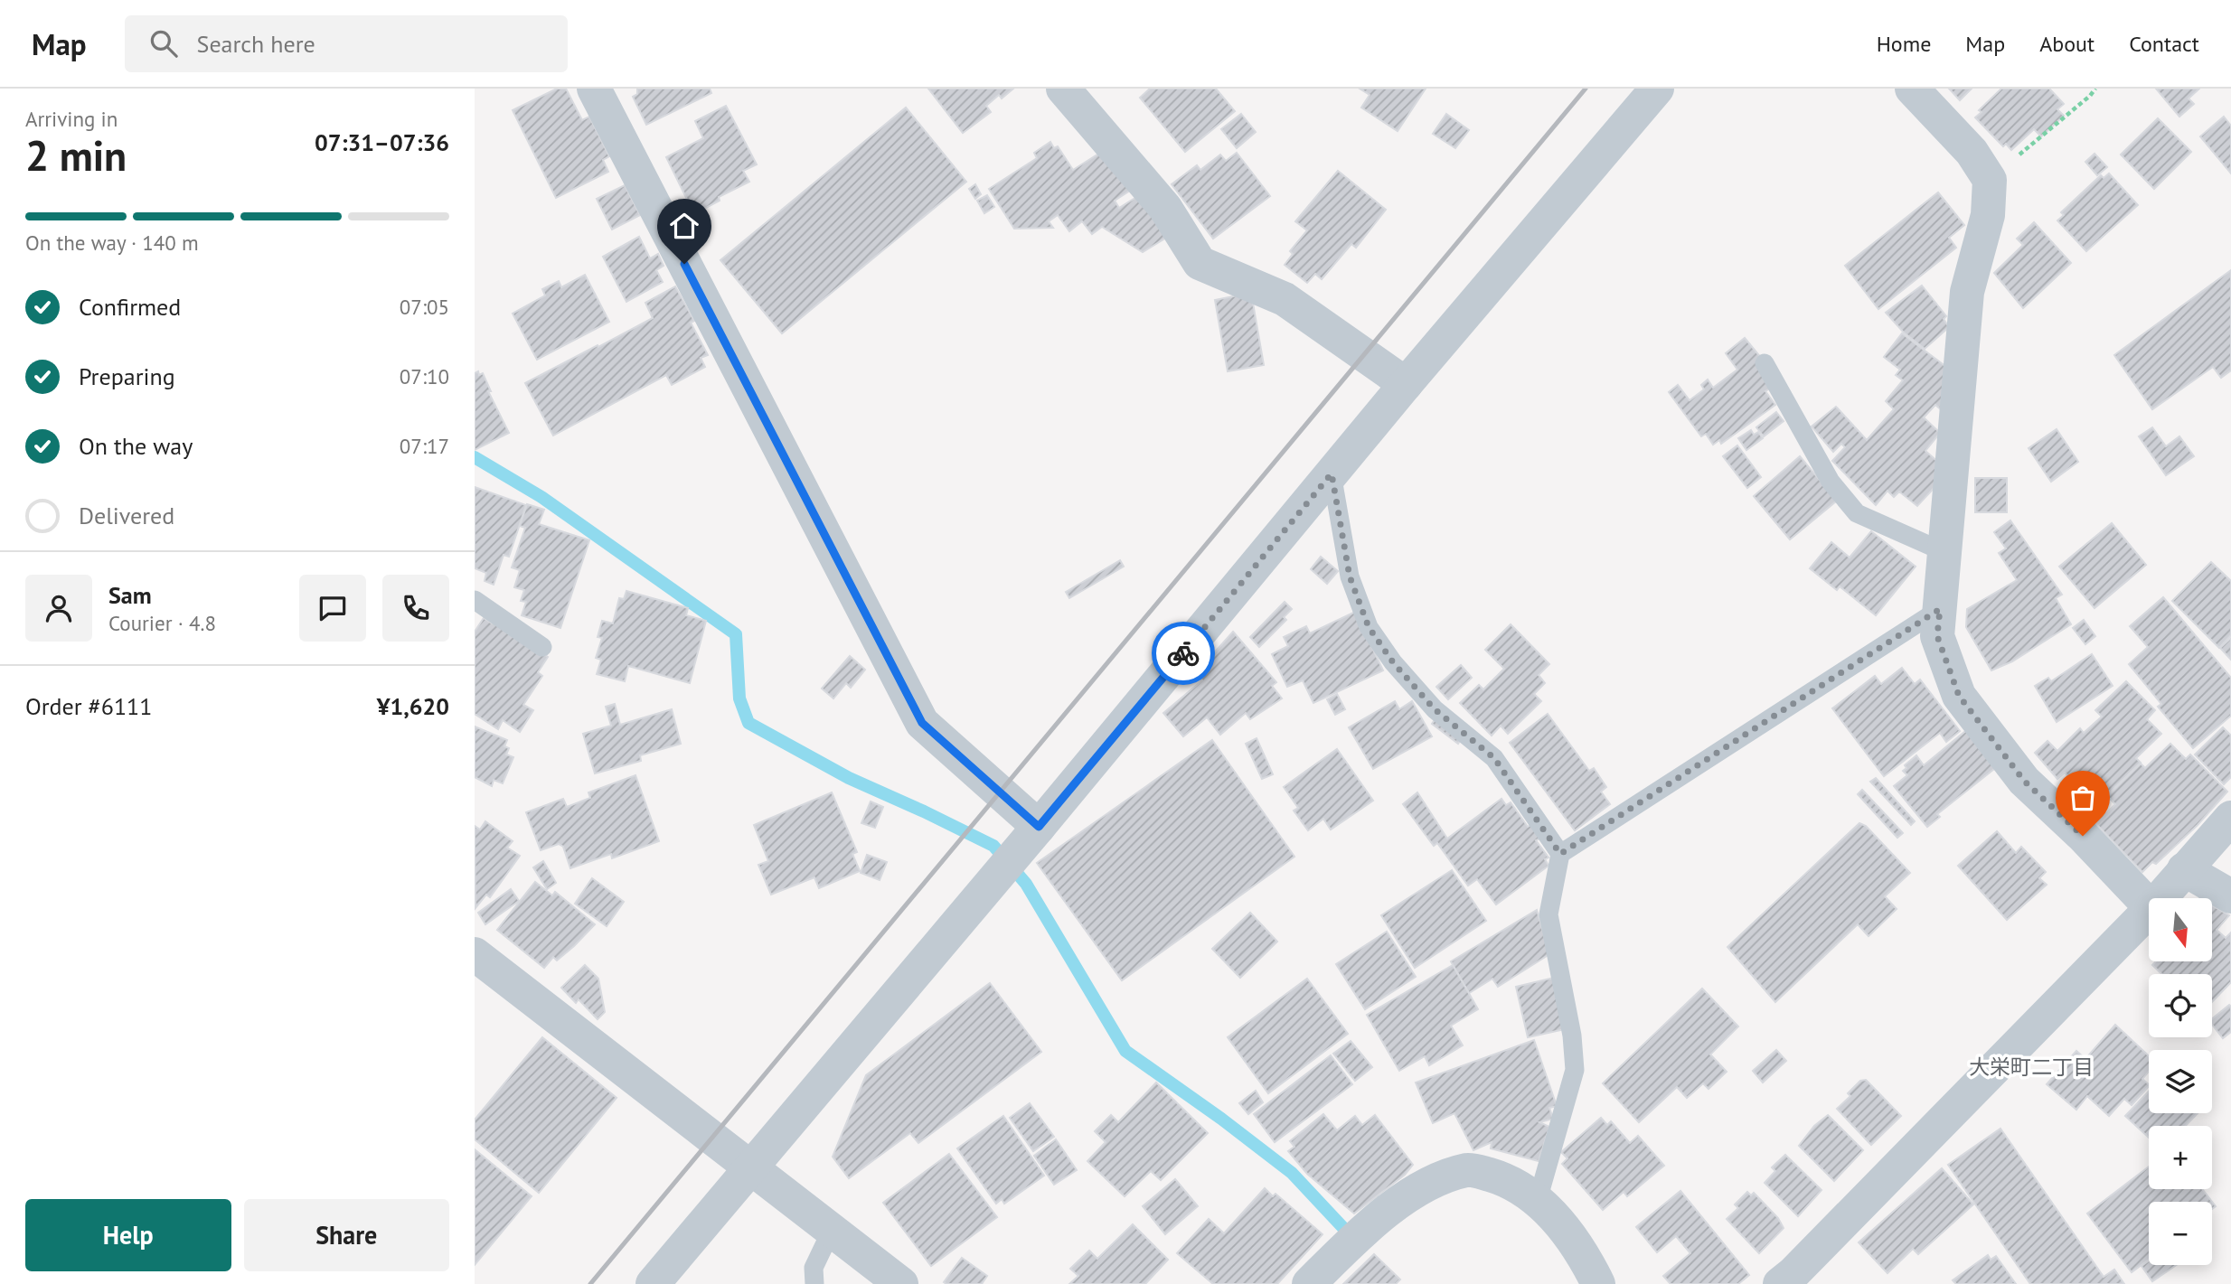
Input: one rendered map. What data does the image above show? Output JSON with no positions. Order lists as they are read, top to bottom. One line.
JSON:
{"districts":["大栄町二丁目"],"north":"bottom","page":{"header":"Map","search":"Search here","nav":["Home","Map","About","Contact"],"heading":["2 min","Arriving in","07:31–07:36"],"panel":["Sam","Courier · 4.8","Order #6111","¥1,620"],"bar":"On the way · 140 m","list":[["Confirmed","07:05"],["Preparing","07:10"],["On the way","07:17"],"Delivered"],"map_buttons":["+","−"],"buttons":["Help","Share"]}}
